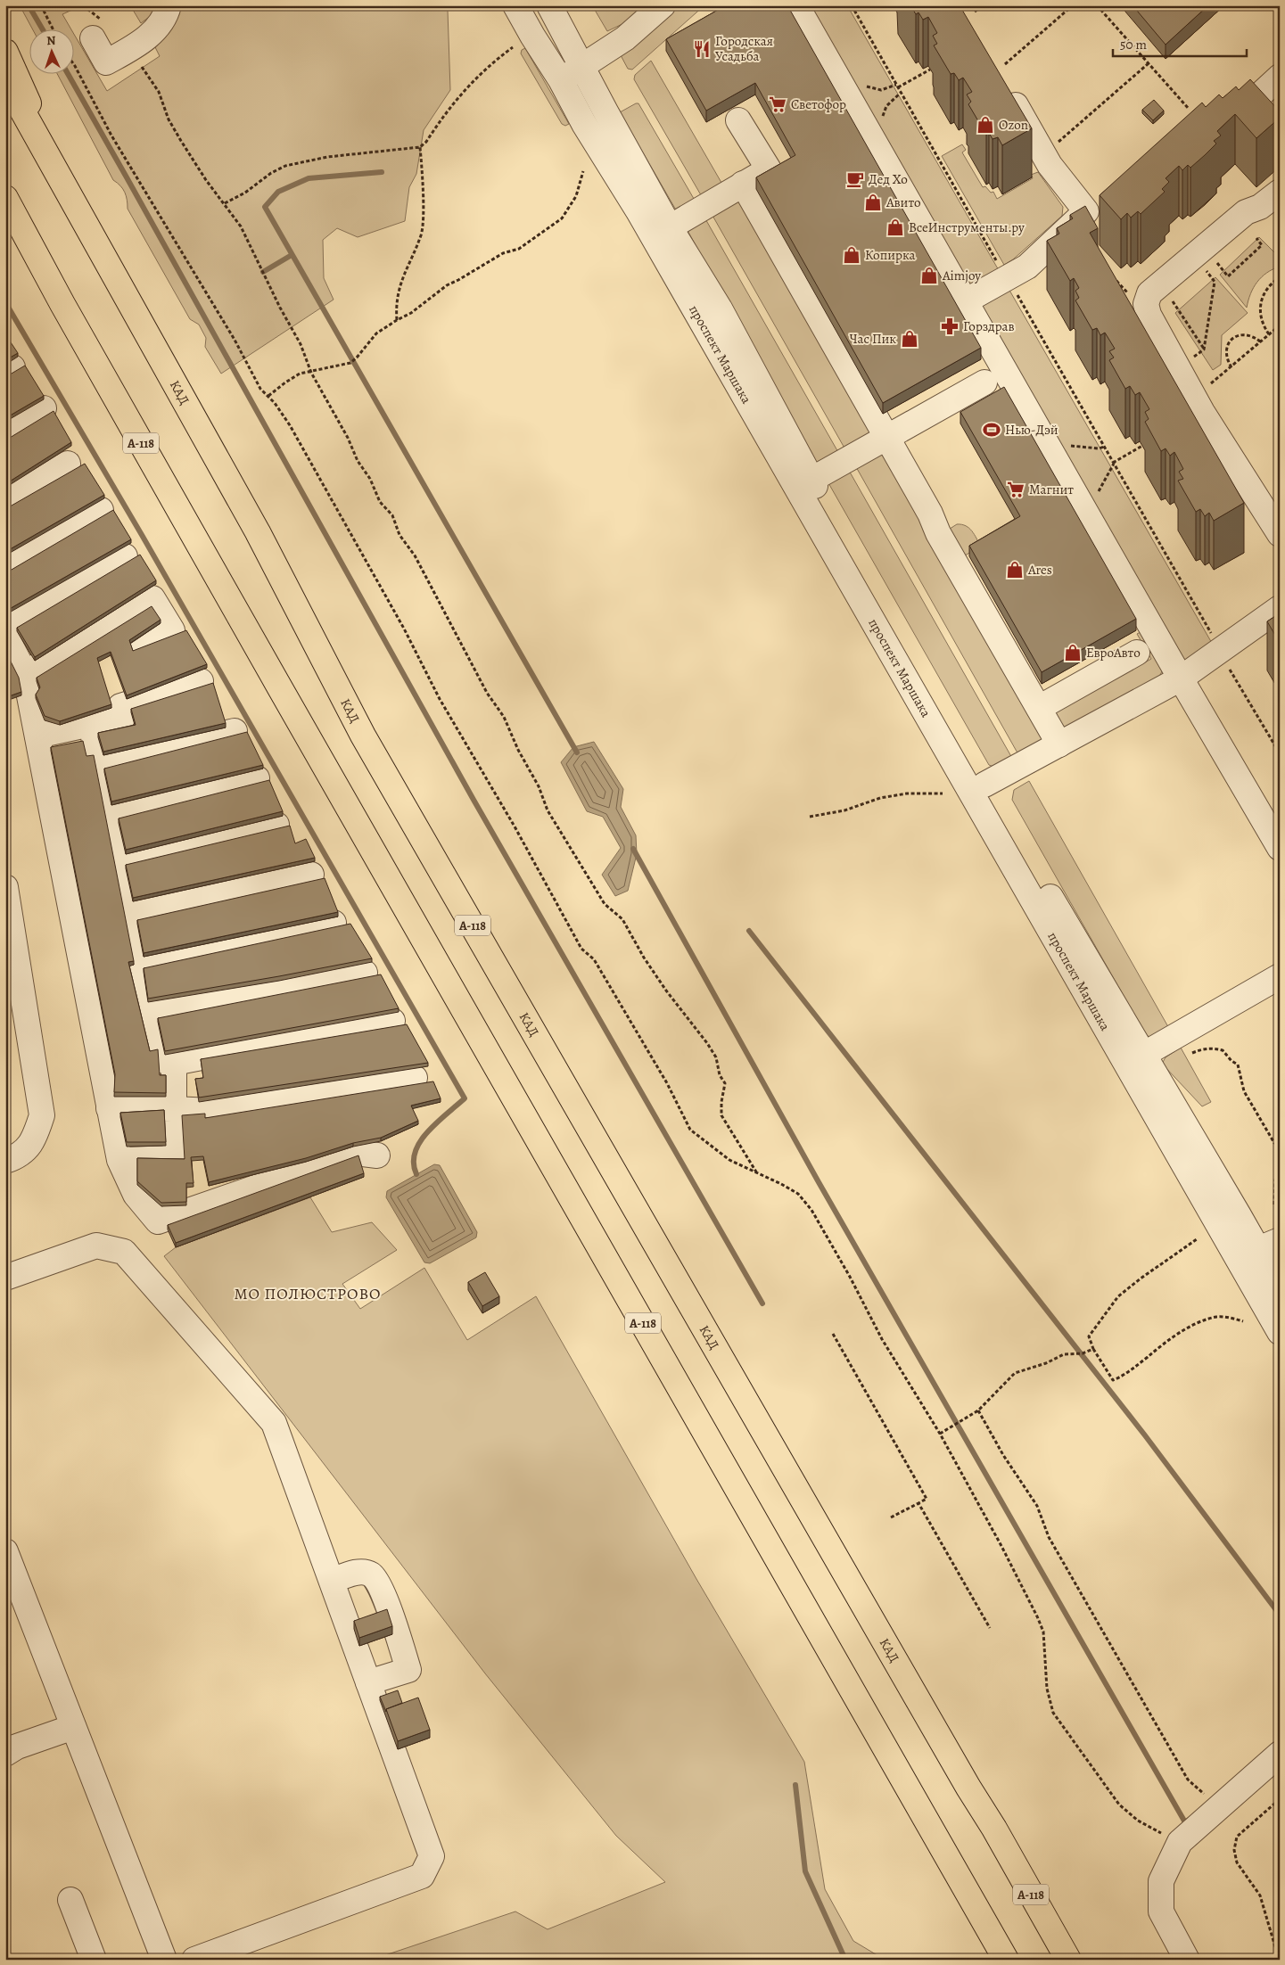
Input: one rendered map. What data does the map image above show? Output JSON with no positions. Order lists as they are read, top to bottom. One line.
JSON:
{"streets":{"main road":["КАД","А-118"],"street":["проспект Маршака"]},"districts":["МО ПОЛЮСТРОВО"],"places":{"restaurant":["Городская Усадьба"],"supermarket":["Светофор","Магнит"],"shop":["Ozon","Авито","ВсеИнструменты.ру","Копирка","Aimjoy","Час Пик","Ares","ЕвроАвто"],"cafe":["Дед Хо"],"pharmacy":["Горздрав"],"sports":["Нью-Дэй"]},"scale_bar":"50 m","north":"top"}
